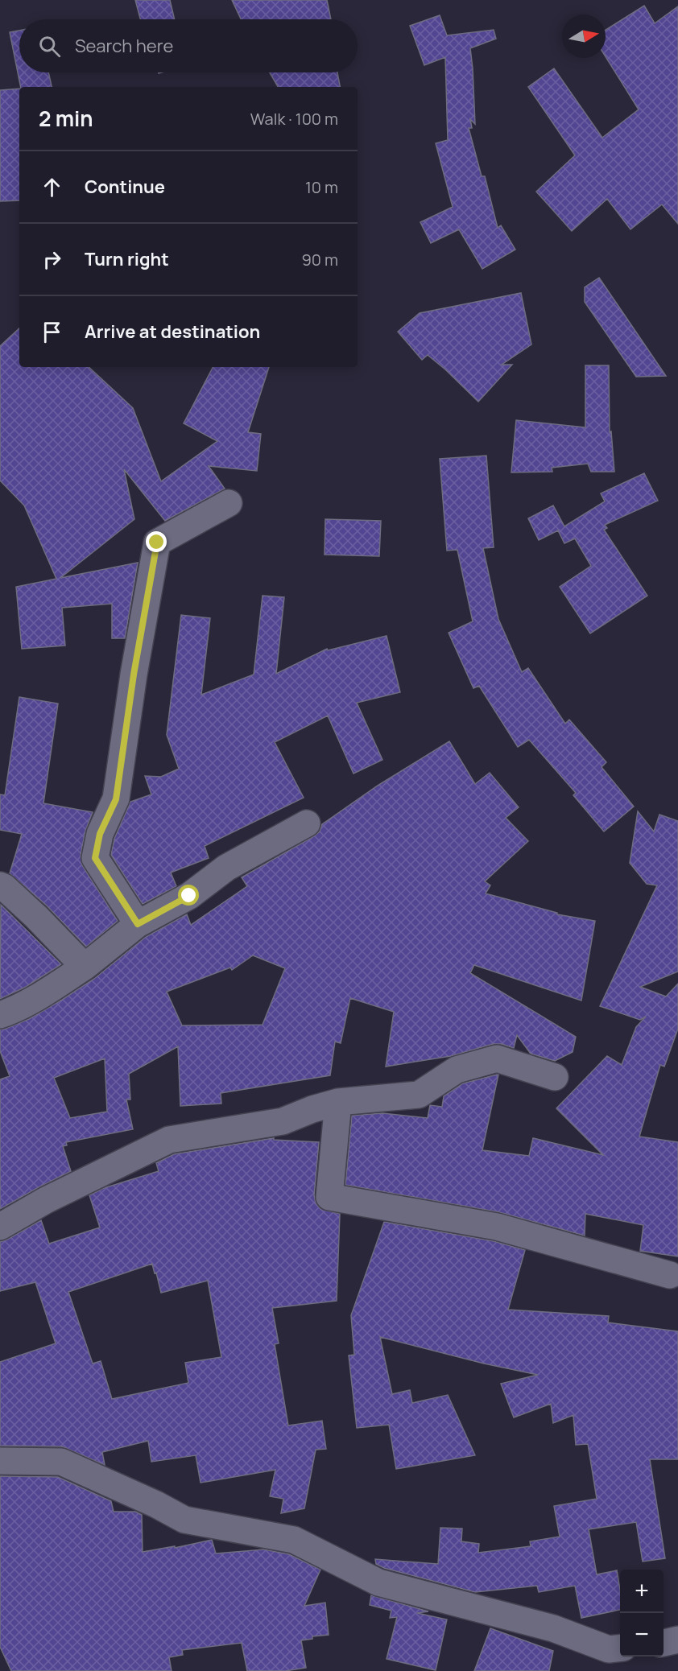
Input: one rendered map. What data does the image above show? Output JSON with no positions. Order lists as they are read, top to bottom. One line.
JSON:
{"north":"right","page":{"search":"Search here","heading":["2 min","Walk · 100 m"],"list":[["Continue","10 m"],["Turn right","90 m"],"Arrive at destination"],"map_buttons":["+","−"]}}
